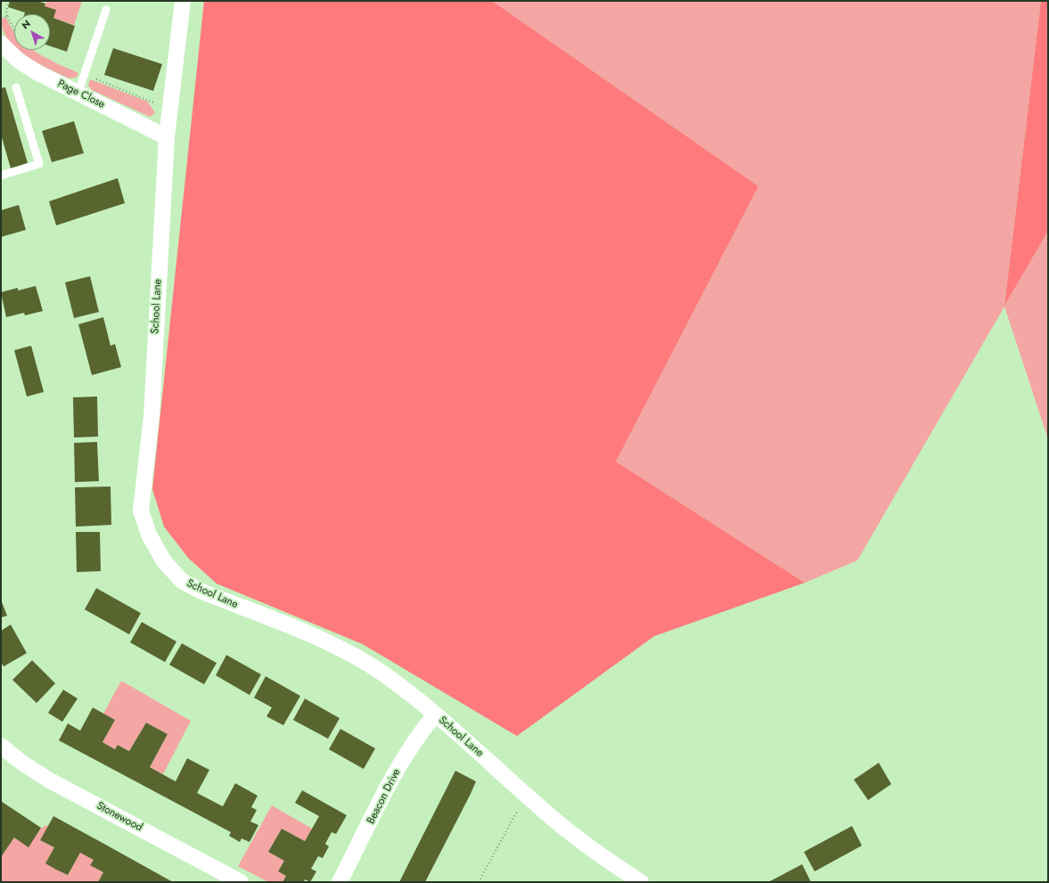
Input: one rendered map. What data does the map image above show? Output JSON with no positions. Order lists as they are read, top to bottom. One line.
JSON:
{"streets":{"street":["Page Close","School Lane","Beacon Drive","Stonewood"]},"crossings":[["Page Close","School Lane"],["School Lane","Beacon Drive"]],"north":"top left"}
